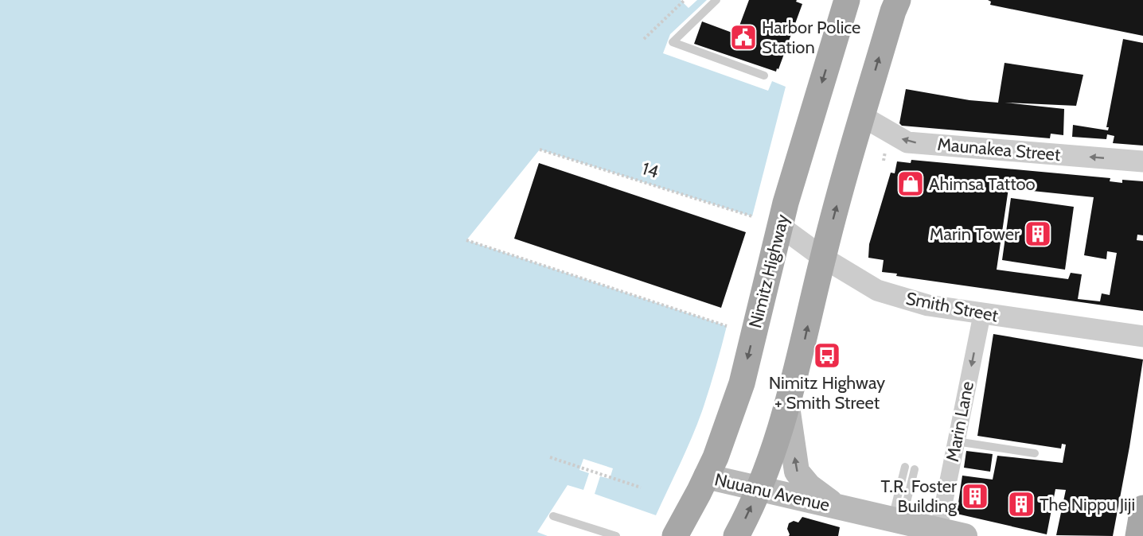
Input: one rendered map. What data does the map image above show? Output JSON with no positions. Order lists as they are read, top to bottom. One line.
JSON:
{"streets":{"main road":["Nimitz Highway","Nuuanu Avenue"],"street":["Maunakea Street","Smith Street","Marin Lane"],"path":["14"]},"crossings":[["Nimitz Highway","Smith Street"],["Nimitz Highway","Nuuanu Avenue"],["Smith Street","Marin Lane"],["Marin Lane","Nuuanu Avenue"]],"one_way":["Maunakea Street","Marin Lane"],"places":{"public building":["Harbor Police Station"],"shop":["Ahimsa Tattoo"],"building":["Marin Tower","T.R. Foster Building","The Nippu Jiji"],"bus stop":["Nimitz Highway + Smith Street"]}}
